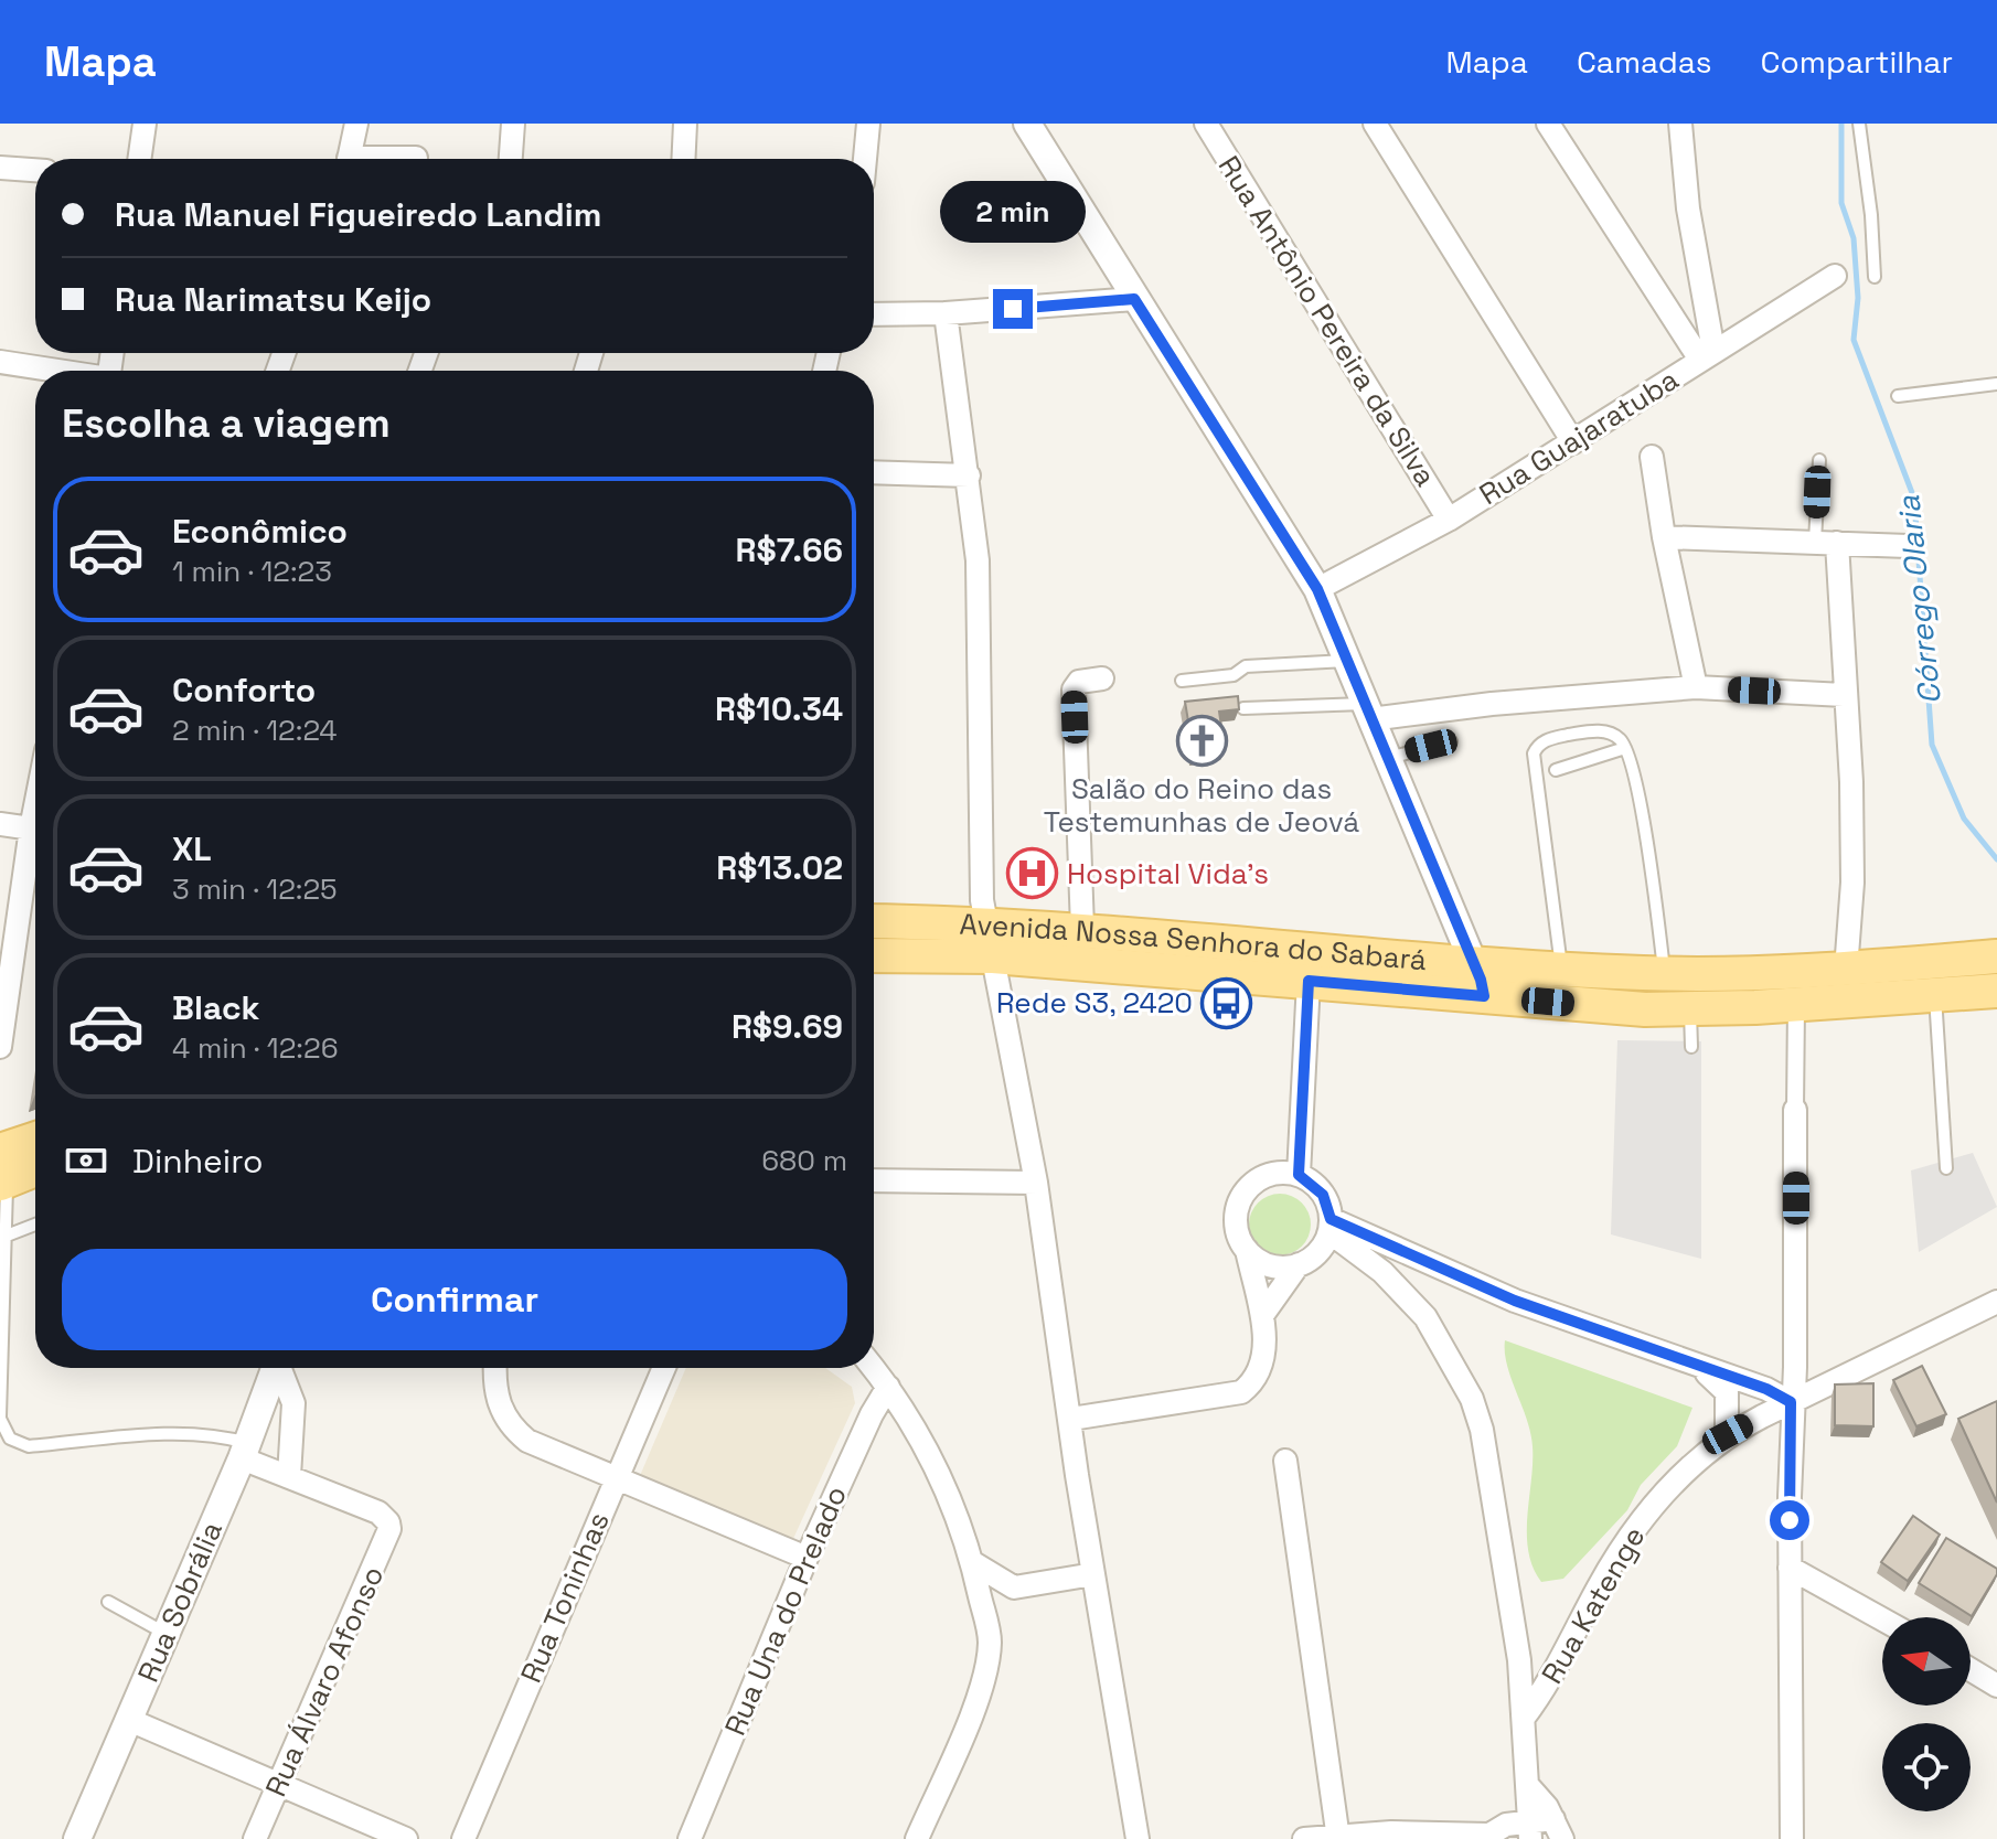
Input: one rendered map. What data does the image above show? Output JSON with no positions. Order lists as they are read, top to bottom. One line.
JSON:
{"streets":{"main road":["Avenida Nossa Senhora do Sabará"],"street":["Rua Antônio Pereira da Silva","Rua Guajaratuba","Rua Toninhas","Rua Sobrália","Rua Katenge","Rua Una do Prelado","Rua Álvaro Afonso"]},"crossings":[["Rua Antônio Pereira da Silva","Rua Guajaratuba"],["Rua Sobrália","Rua Álvaro Afonso"]],"water":["Córrego Olaria"],"places":{"church":["Salão do Reino das Testemunhas de Jeová"],"hospital":["Hospital Vida's"],"bus stop":["Rede S3, 2420"]},"north":"left","page":{"header":"Mapa","nav":["Mapa","Camadas","Compartilhar"],"banner":["Rua Manuel Figueiredo Landim","Rua Narimatsu Keijo"],"bubble":"2 min","heading":"Escolha a viagem","list":[{"name":"Econômico","note":"1 min · 12:23","value":"R$7.66"},{"name":"Conforto","note":"2 min · 12:24","value":"R$10.34"},{"name":"XL","note":"3 min · 12:25","value":"R$13.02"},{"name":"Black","note":"4 min · 12:26","value":"R$9.69"}],"pay":["Dinheiro","680 m"],"buttons":"Confirmar"}}
